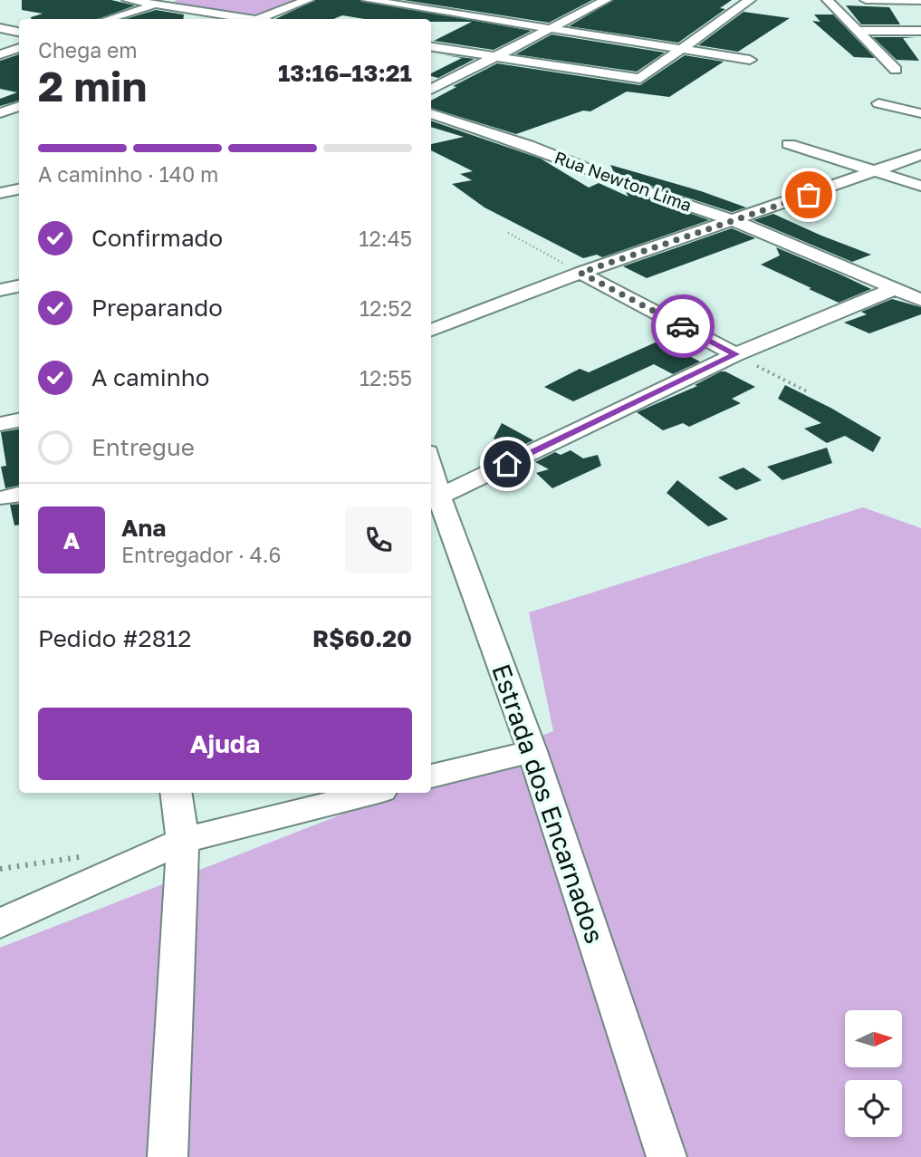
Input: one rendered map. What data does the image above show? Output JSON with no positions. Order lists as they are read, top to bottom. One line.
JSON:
{"streets":{"street":["Rua Newton Lima","Estrada dos Encarnados"]},"north":"right","page":{"heading":["2 min","Chega em","13:16–13:21"],"panel":["Ana","Entregador · 4.6","Pedido #2812","R$60.20"],"bar":"A caminho · 140 m","list":[["Confirmado","12:45"],["Preparando","12:52"],["A caminho","12:55"],"Entregue"],"round":"A","buttons":"Ajuda"}}
